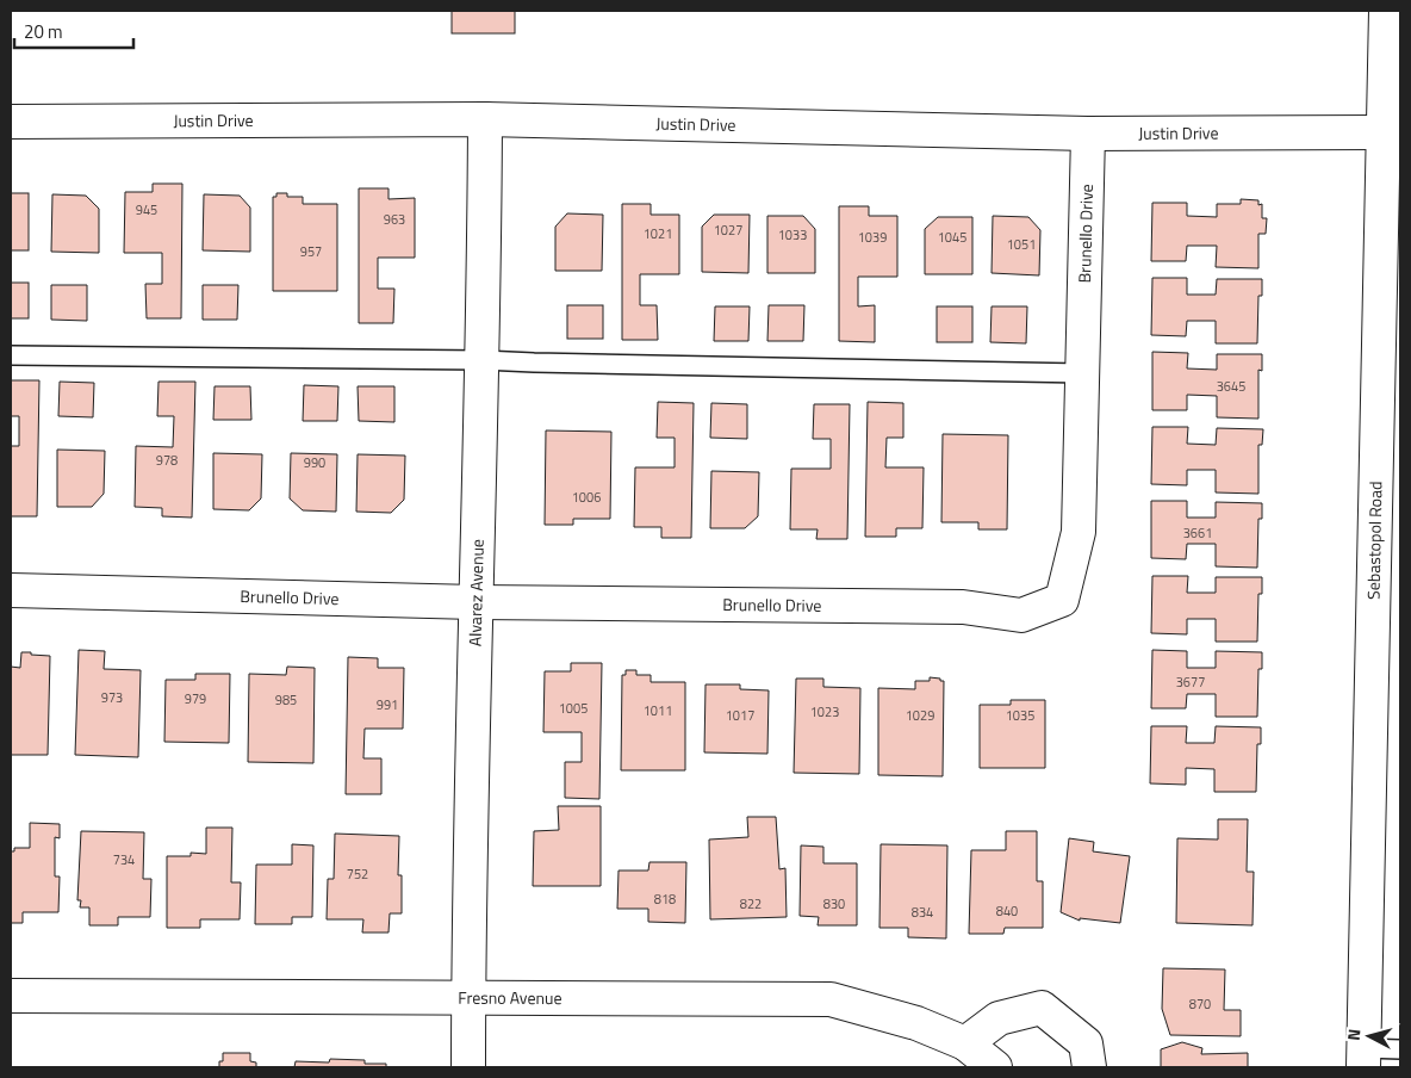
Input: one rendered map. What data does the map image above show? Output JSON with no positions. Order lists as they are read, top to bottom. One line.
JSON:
{"streets":{"street":["Justin Drive","Brunello Drive","Sebastopol Road","Alvarez Avenue","Fresno Avenue"]},"crossings":[["Justin Drive","Brunello Drive"],["Justin Drive","Sebastopol Road"],["Justin Drive","Alvarez Avenue"],["Brunello Drive","Alvarez Avenue"],["Alvarez Avenue","Fresno Avenue"]],"house_numbers":["945","963","1027","1021","1033","1039","1045","1051","957","3645","978","990","1006","3661","3677","973","979","985","991","1005","1011","1023","1017","1029","1035","734","752","818","822","830","840","834","870"],"scale_bar":"20 m","north":"left"}
